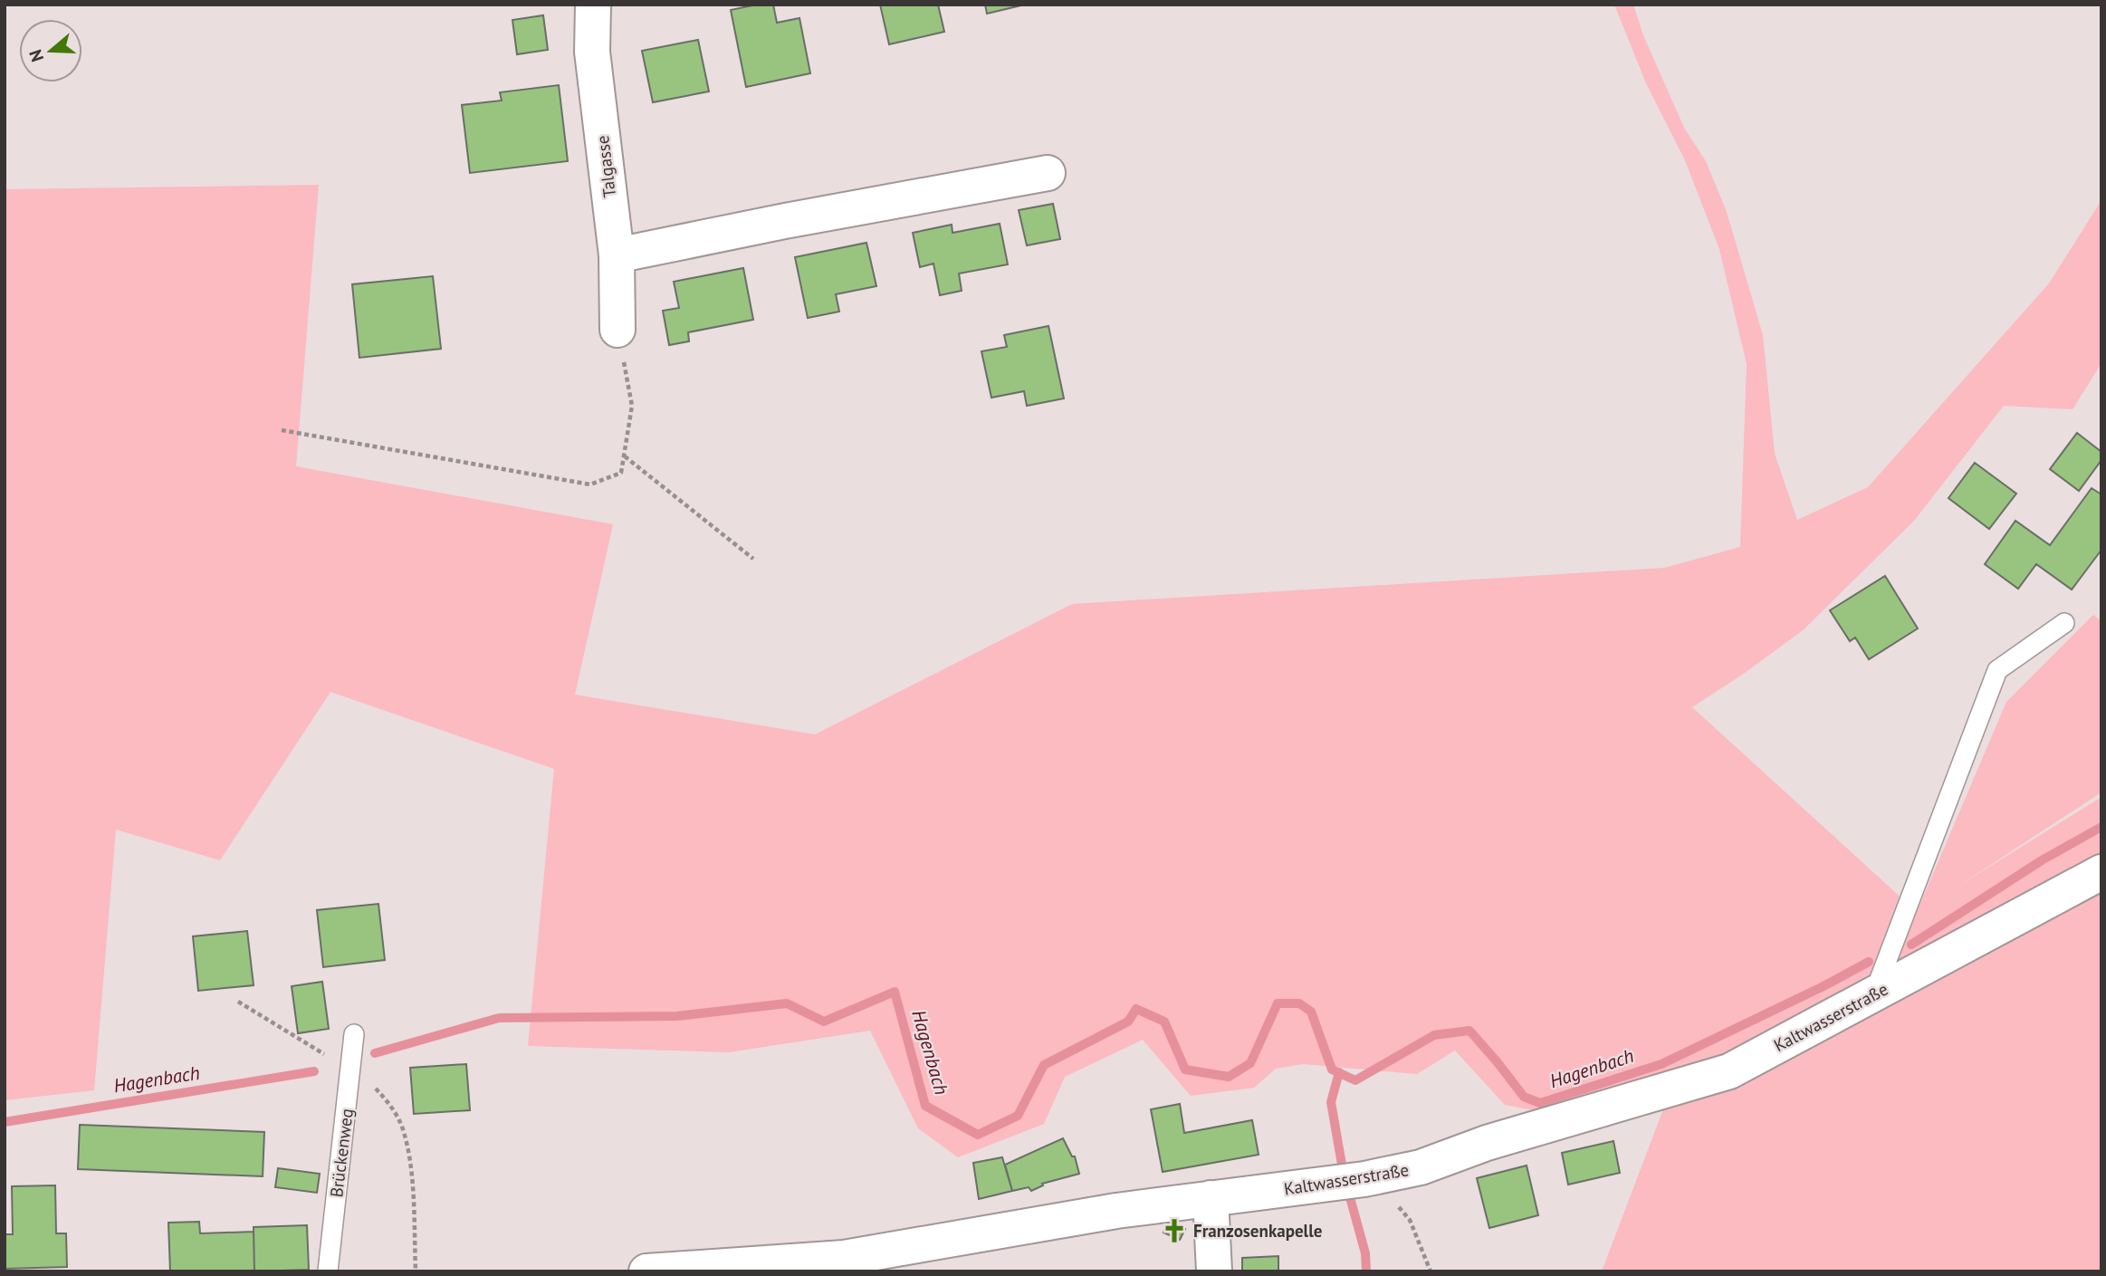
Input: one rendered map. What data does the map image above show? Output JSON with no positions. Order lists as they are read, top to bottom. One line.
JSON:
{"streets":{"street":["Talgasse","Kaltwasserstraße"],"lane":["Brückenweg"]},"water":["Hagenbach"],"places":{"church":["Franzosenkapelle"]},"north":"left"}
